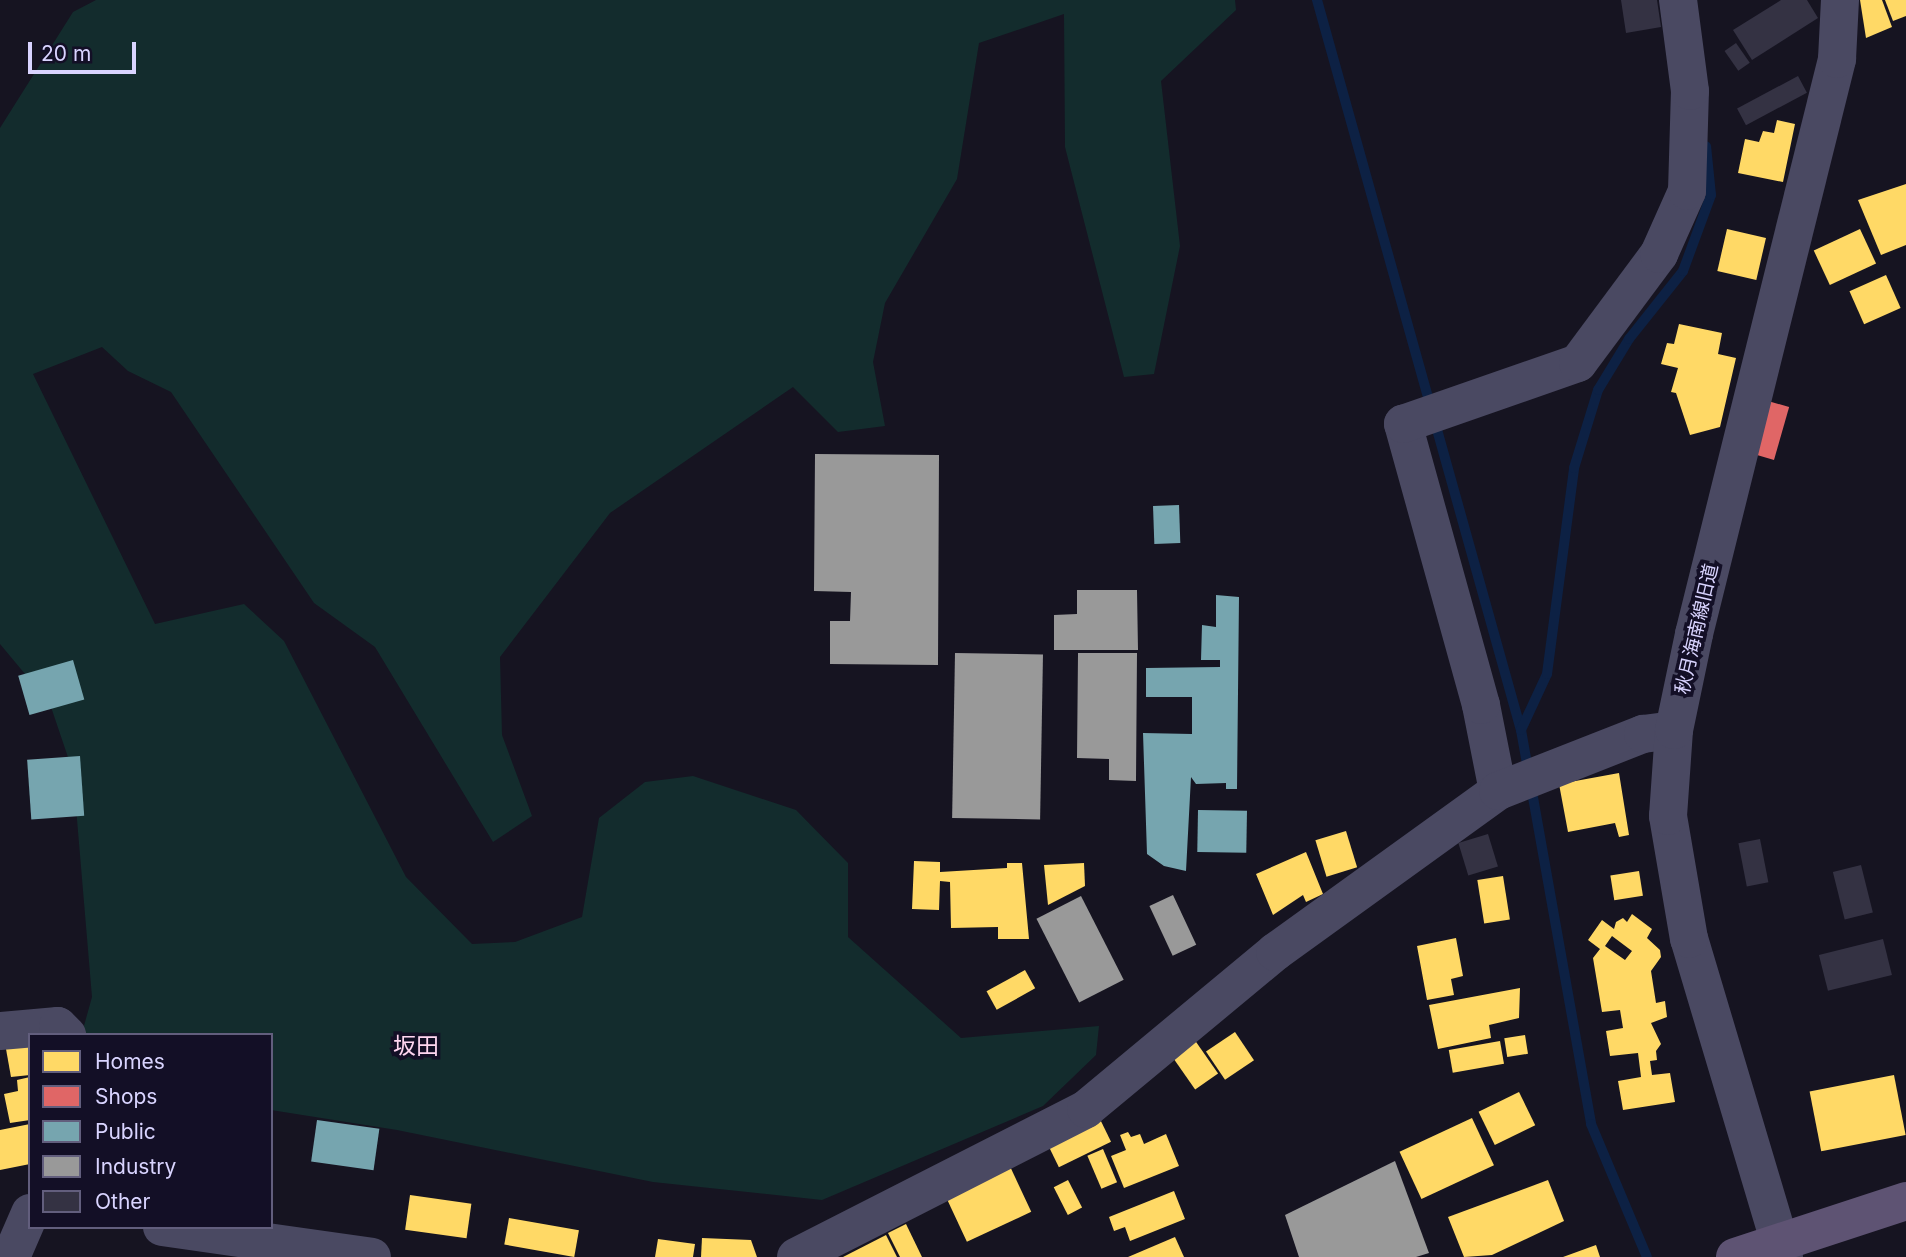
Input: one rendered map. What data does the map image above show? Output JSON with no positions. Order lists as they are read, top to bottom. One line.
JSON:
{"streets":{"street":["秋月海南線旧道"]},"districts":["坂田"],"legend":["Homes","Shops","Public","Industry","Other"],"scale_bar":"20 m"}
